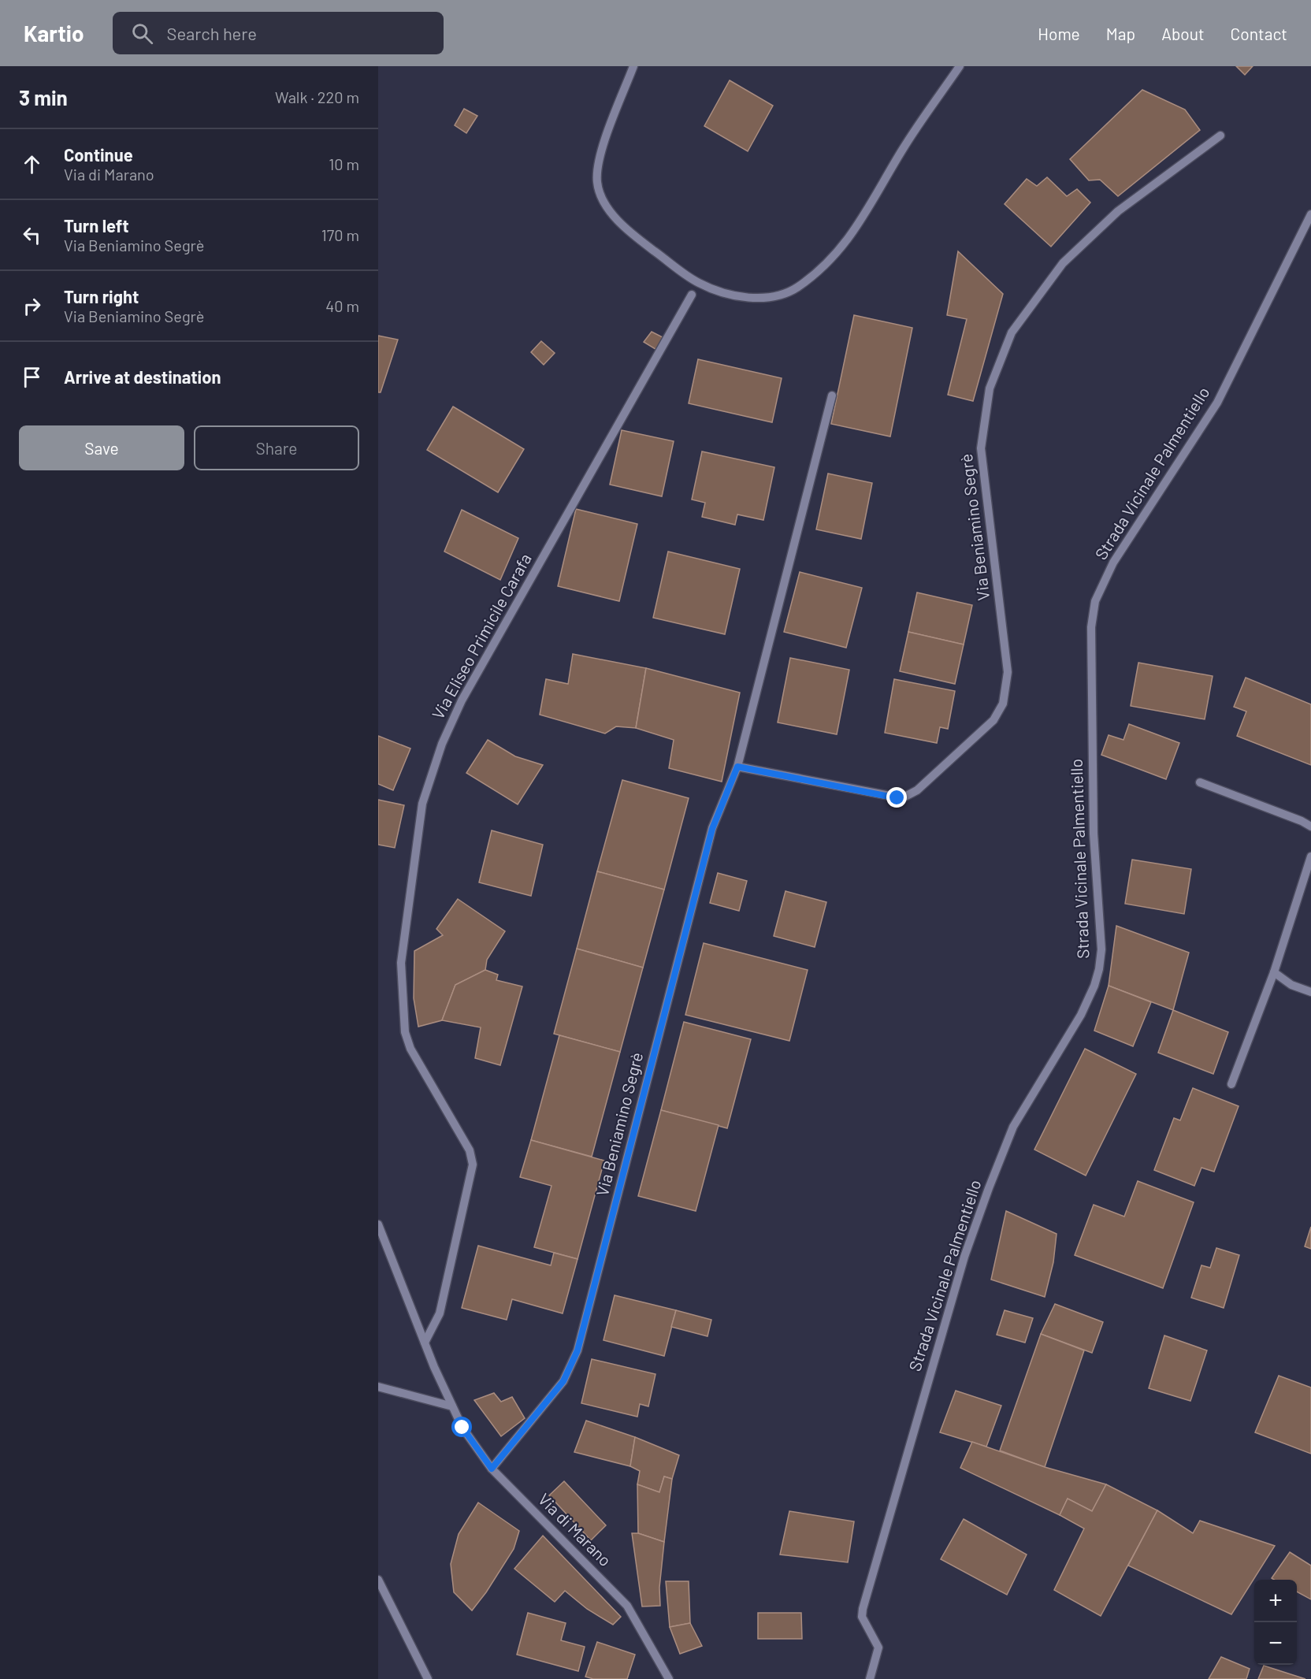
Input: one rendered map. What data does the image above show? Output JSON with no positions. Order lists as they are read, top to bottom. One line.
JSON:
{"streets":{"street":["Strada Vicinale Palmentiello","Via Beniamino Segrè","Via Eliseo Primicile Carafa","Via di Marano"]},"crossings":[["Via Beniamino Segrè","Via di Marano"],["Via Eliseo Primicile Carafa","Via di Marano"]],"page":{"header":"Kartio","search":"Search here","nav":["Home","Map","About","Contact"],"heading":["3 min","Walk · 220 m"],"list":[["Continue","Via di Marano","10 m"],["Turn left","Via Beniamino Segrè","170 m"],["Turn right","Via Beniamino Segrè","40 m"],"Arrive at destination"],"buttons":["Save","Share"],"map_buttons":["+","−"]}}
